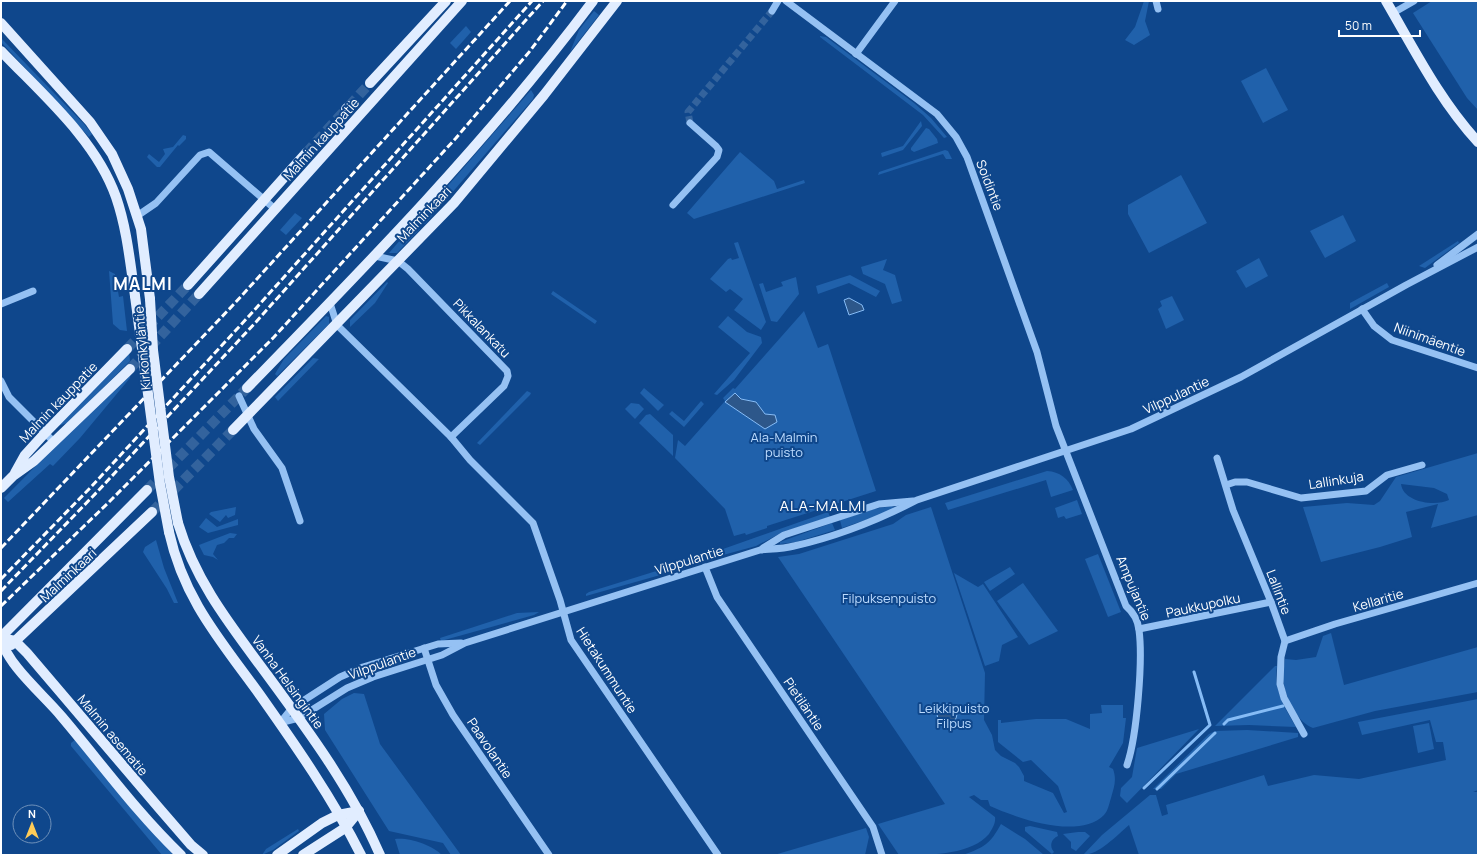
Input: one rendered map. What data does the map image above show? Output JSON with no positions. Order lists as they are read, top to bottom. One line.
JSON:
{"streets":{"main road":["Malmin kauppatie","Malminkaari","Kirkonkyläntie","Vanha Helsingintie","Malmin asematie"],"street":["Soidintie","Pikkalankatu","Niinimäentie","Vilppulantie","Lallinkuja","Ampujantie","Lallintie","Kellaritie","Paukkupolku","Hietakummuntie","Pietiläntie","Paavolantie"]},"crossings":[["Soidintie","Vilppulantie"],["Soidintie","Ampujantie"],["Malminkaari","Pikkalankatu"],["Malminkaari","Malmin asematie"],["Pikkalankatu","Hietakummuntie"],["Niinimäentie","Vilppulantie"],["Kirkonkyläntie","Vilppulantie"],["Kirkonkyläntie","Vanha Helsingintie"],["Vilppulantie","Ampujantie"],["Vilppulantie","Hietakummuntie"],["Vilppulantie","Vanha Helsingintie"],["Vilppulantie","Pietiläntie"],["Vilppulantie","Paavolantie"],["Lallinkuja","Lallintie"],["Ampujantie","Paukkupolku"],["Lallintie","Kellaritie"],["Lallintie","Paukkupolku"]],"districts":["MALMI","ALA-MALMI"],"parks":["Ala-Malmin puisto","Filpuksenpuisto","Leikkipuisto Filpus"],"scale_bar":"50 m","north":"top"}
